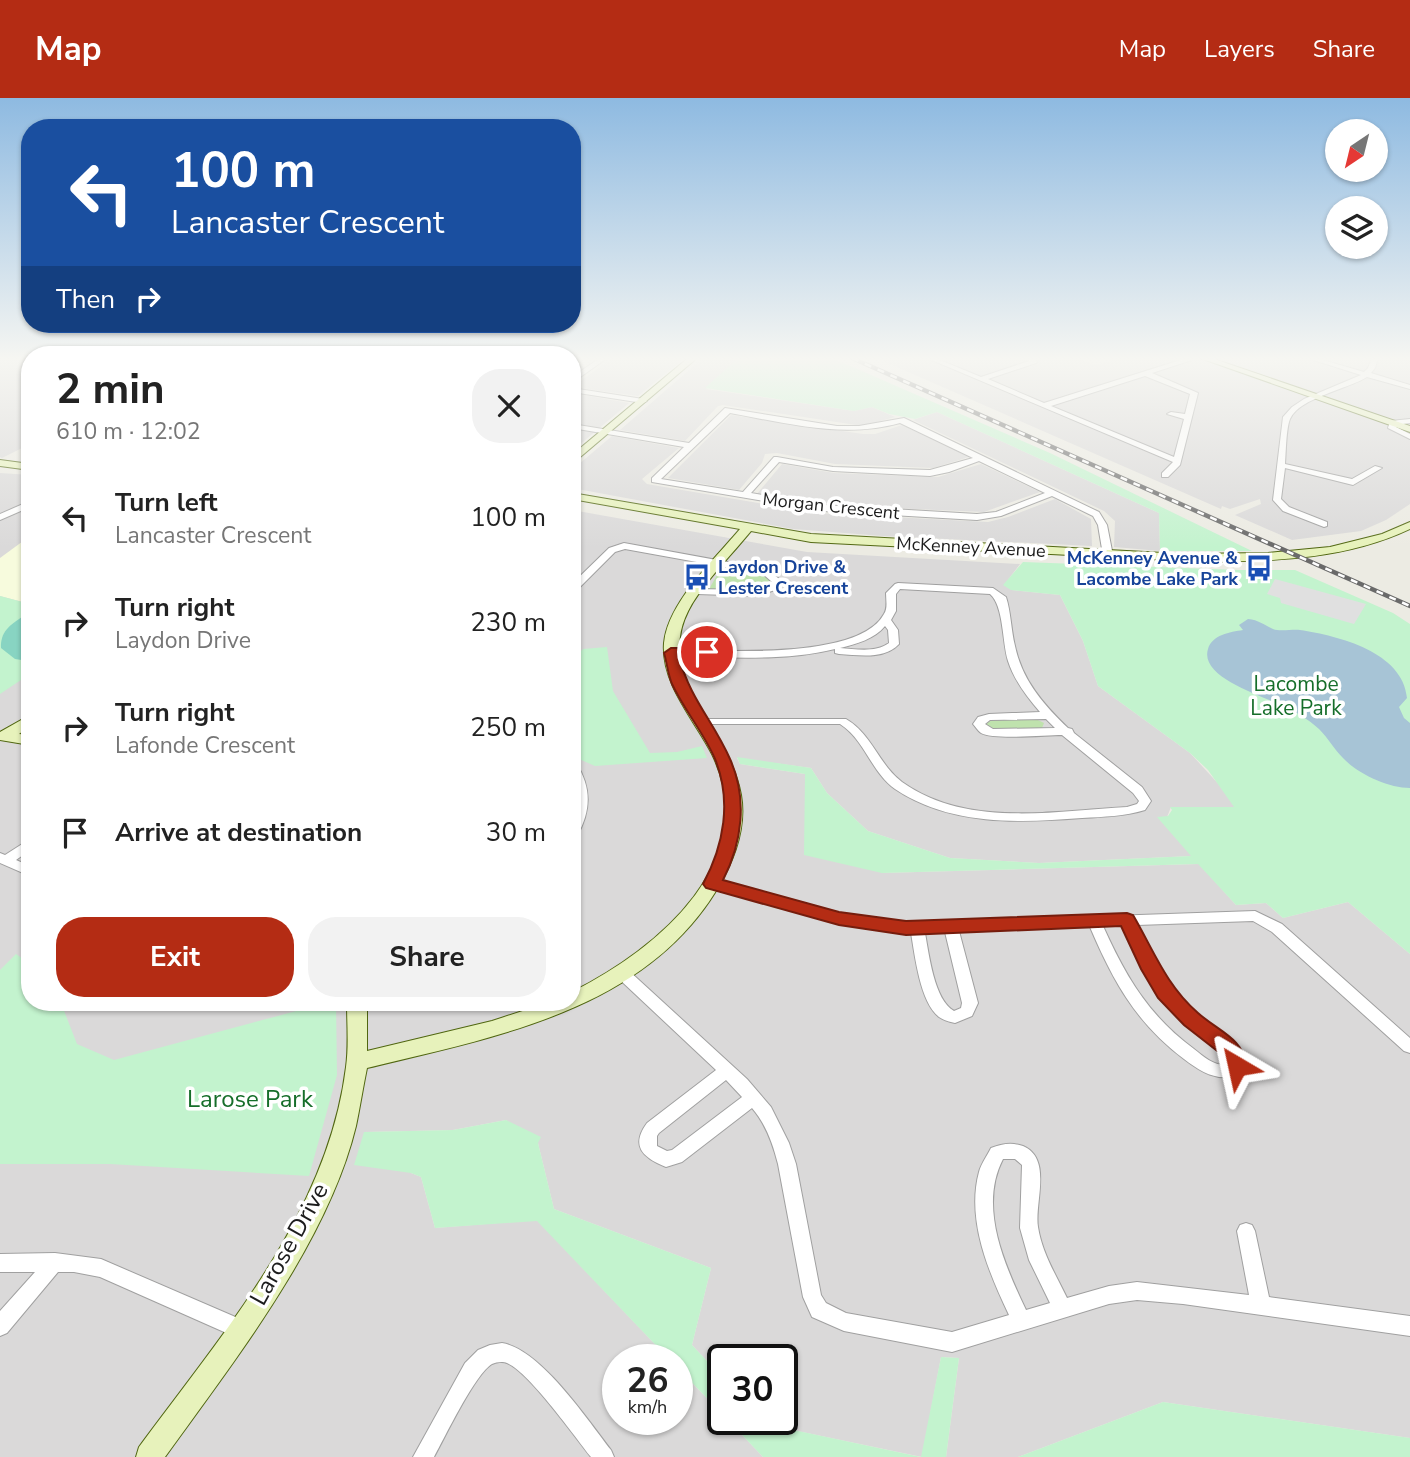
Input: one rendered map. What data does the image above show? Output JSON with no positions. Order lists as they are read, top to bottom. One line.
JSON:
{"streets":{"street":["Morgan Crescent","McKenney Avenue","Larose Drive"]},"crossings":[["Morgan Crescent","McKenney Avenue"]],"parks":["Lacombe Lake Park","Larose Park"],"places":{"bus stop":["McKenney Avenue & Lacombe Lake Park","Laydon Drive & Lester Crescent"]},"north":"bottom left","page":{"header":"Map","nav":["Map","Layers","Share"],"turn":["100 m","Lancaster Crescent"],"then":"Then","heading":["2 min","610 m · 12:02"],"list":[{"name":"Turn left","note":"Lancaster Crescent","value":"100 m"},{"name":"Turn right","note":"Laydon Drive","value":"230 m"},{"name":"Turn right","note":"Lafonde Crescent","value":"250 m"},{"name":"Arrive at destination","value":"30 m"}],"buttons":["Exit","Share"],"speed":"26 km/h","limit":"30"}}
